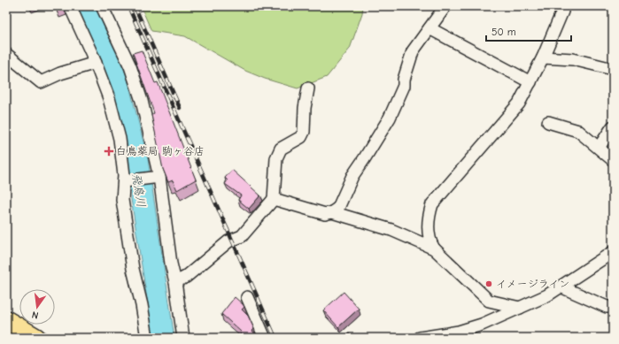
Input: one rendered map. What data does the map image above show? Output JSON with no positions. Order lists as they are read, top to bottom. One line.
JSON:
{"water":["飛鳥川"],"places":{"health":["白鳥薬局 駒ヶ谷店"],"other":["イメージライン"]},"scale_bar":"50 m","north":"bottom"}
